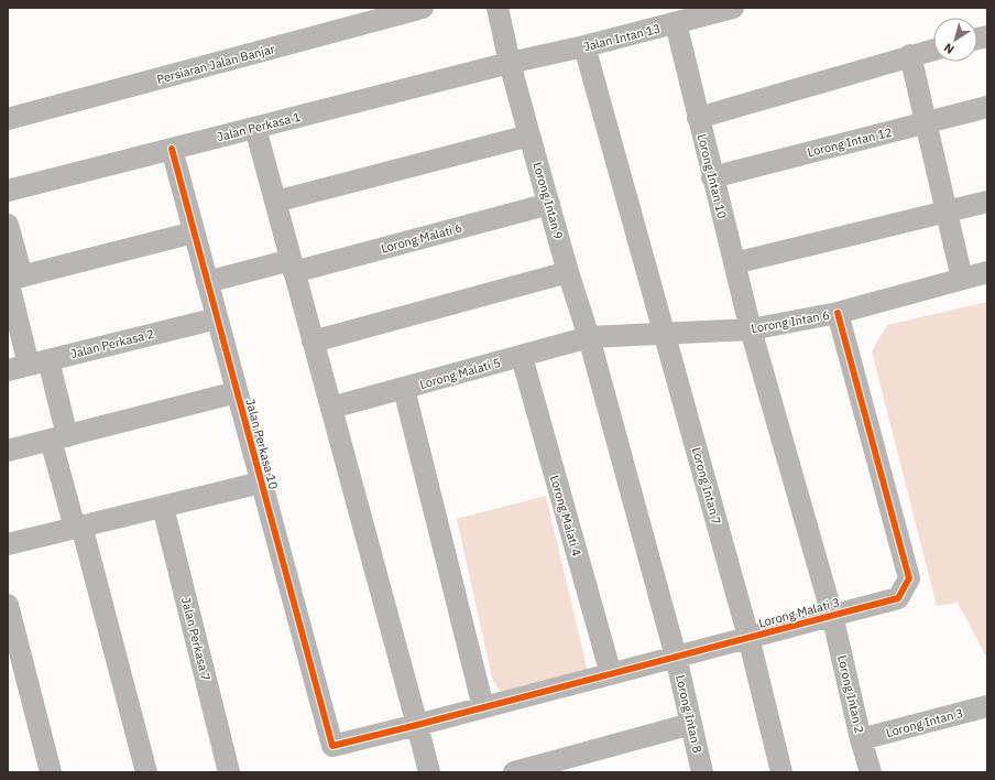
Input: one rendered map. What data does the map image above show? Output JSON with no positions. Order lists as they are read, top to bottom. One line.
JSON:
{"streets":{"street":["Jalan Intan 13","Persiaran Jalan Banjar","Jalan Perkasa 1","Lorong Intan 12","Lorong Intan 10","Lorong Intan 9","Lorong Malati 6","Lorong Intan 6","Jalan Perkasa 2","Lorong Malati 5","Jalan Perkasa 10","Lorong Intan 7","Lorong Malati 4","Lorong Malati 3","Jalan Perkasa 7","Lorong Intan 2","Lorong Intan 8","Lorong Intan 3"]},"crossings":[["Jalan Intan 13","Jalan Perkasa 1"],["Jalan Intan 13","Lorong Intan 10"],["Jalan Intan 13","Lorong Intan 9"],["Jalan Intan 13","Lorong Intan 7"],["Jalan Perkasa 1","Lorong Intan 9"],["Jalan Perkasa 1","Jalan Perkasa 10"],["Lorong Intan 12","Lorong Intan 10"],["Lorong Intan 10","Lorong Intan 6"],["Lorong Intan 10","Lorong Intan 2"],["Lorong Intan 9","Lorong Malati 6"],["Lorong Intan 9","Lorong Intan 6"],["Lorong Intan 9","Lorong Malati 5"],["Lorong Intan 9","Lorong Intan 8"],["Lorong Malati 6","Jalan Perkasa 10"],["Lorong Intan 6","Lorong Malati 5"],["Lorong Intan 6","Lorong Intan 7"],["Lorong Intan 6","Lorong Malati 3"],["Lorong Intan 6","Lorong Intan 2"],["Lorong Intan 6","Lorong Intan 8"],["Jalan Perkasa 2","Jalan Perkasa 10"],["Lorong Malati 5","Lorong Malati 4"],["Lorong Malati 5","Lorong Intan 8"],["Jalan Perkasa 10","Lorong Malati 3"],["Lorong Intan 7","Lorong Malati 3"],["Lorong Malati 4","Lorong Malati 3"],["Lorong Malati 3","Lorong Intan 2"],["Lorong Malati 3","Lorong Intan 8"],["Lorong Intan 2","Lorong Intan 3"]],"north":"bottom left"}
